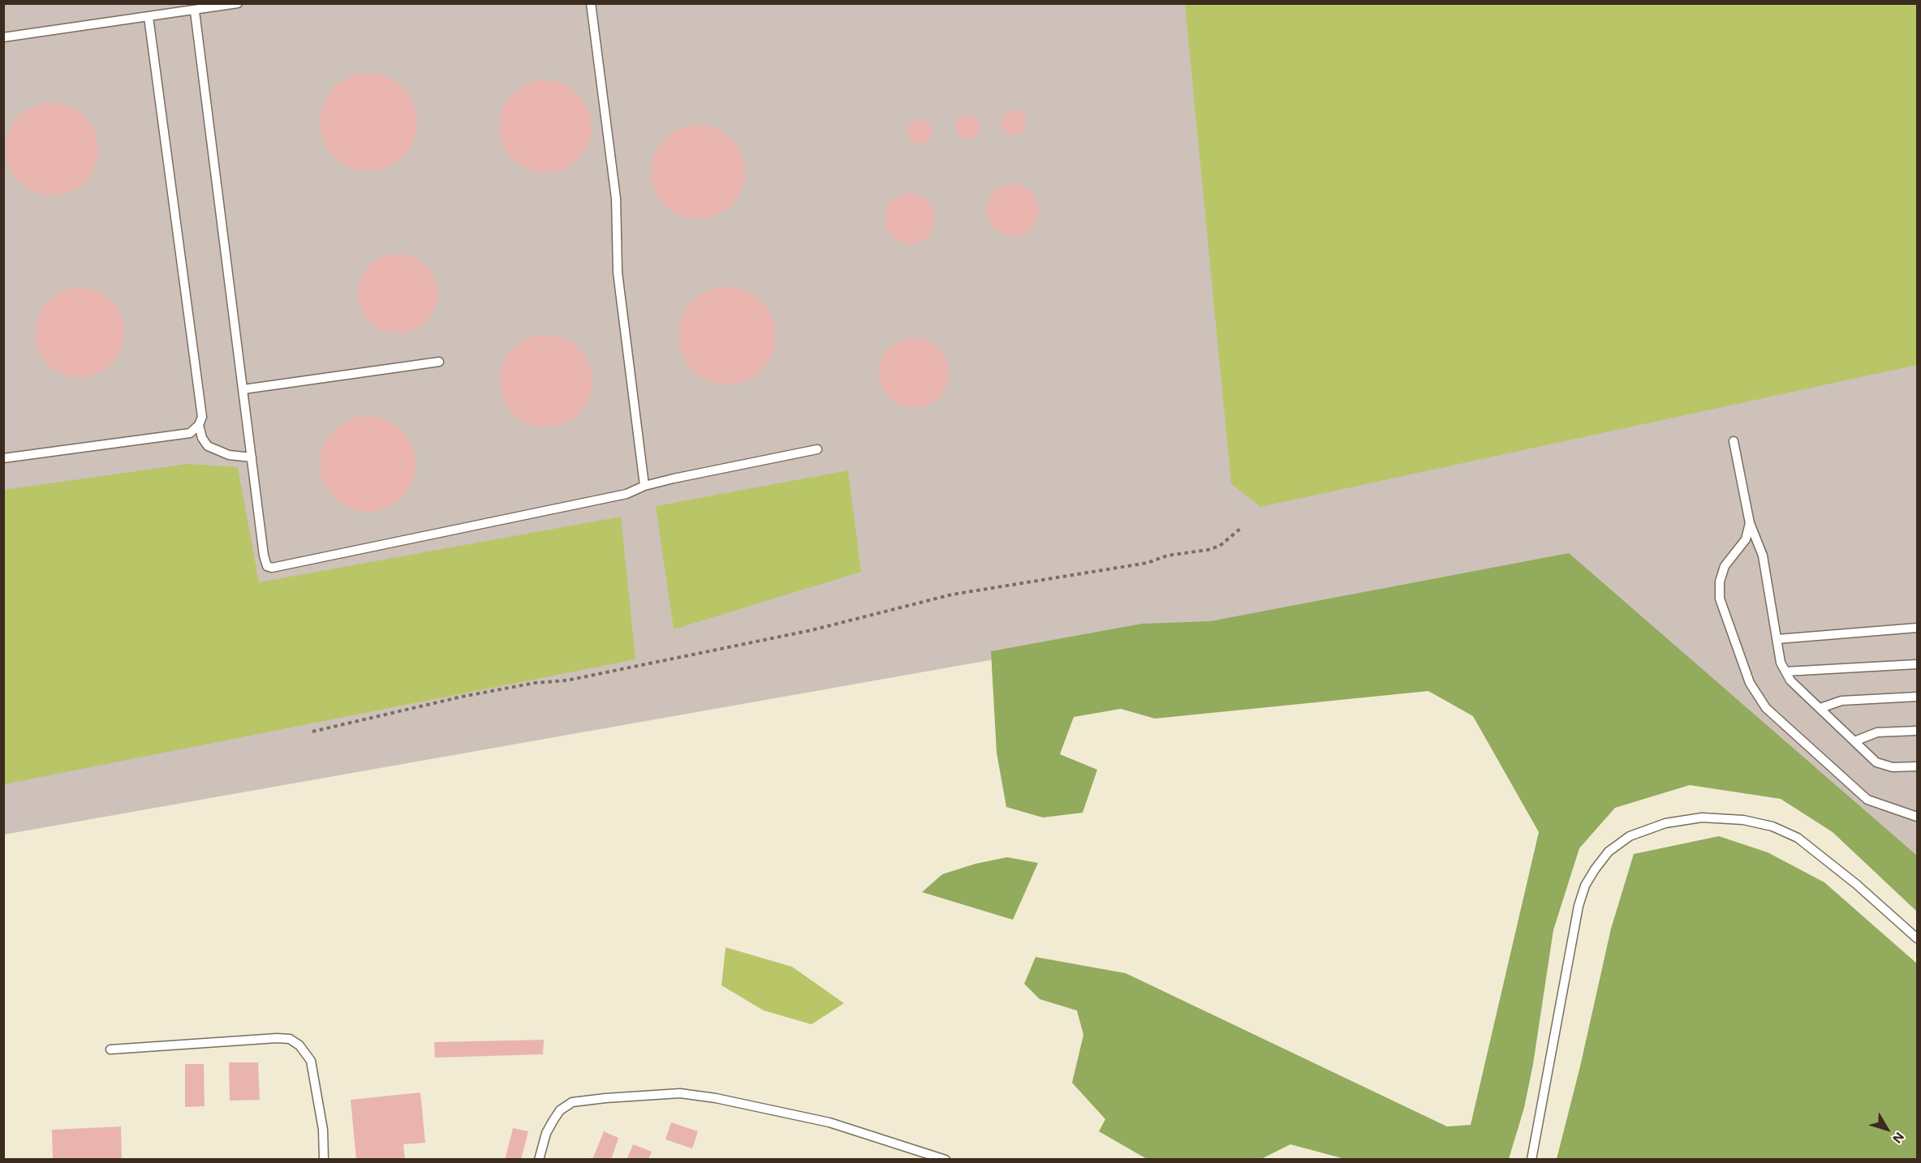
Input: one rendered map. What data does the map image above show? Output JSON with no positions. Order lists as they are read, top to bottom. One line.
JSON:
{"north":"bottom right"}
